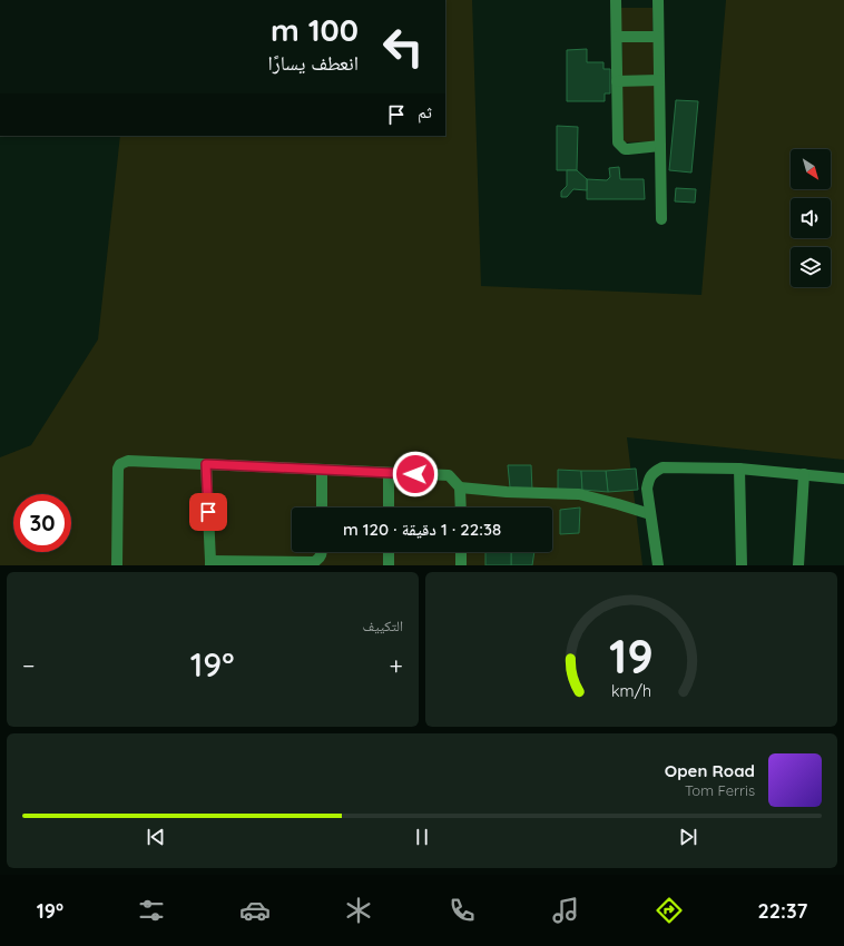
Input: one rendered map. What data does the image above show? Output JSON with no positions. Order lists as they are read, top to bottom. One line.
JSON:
{"north":"bottom right","page":{"turn":["100 m","انعطف يسارًا"],"then":"ثم","limit":"30","trip":"22:38 · 1 دقيقة · 120 m","tile":"التكييف","heat":["−","19°","+"],"song":["Open Road","Tom Ferris"],"tabs":["22:37","19°"],"gauge":["19","km/h"]}}
